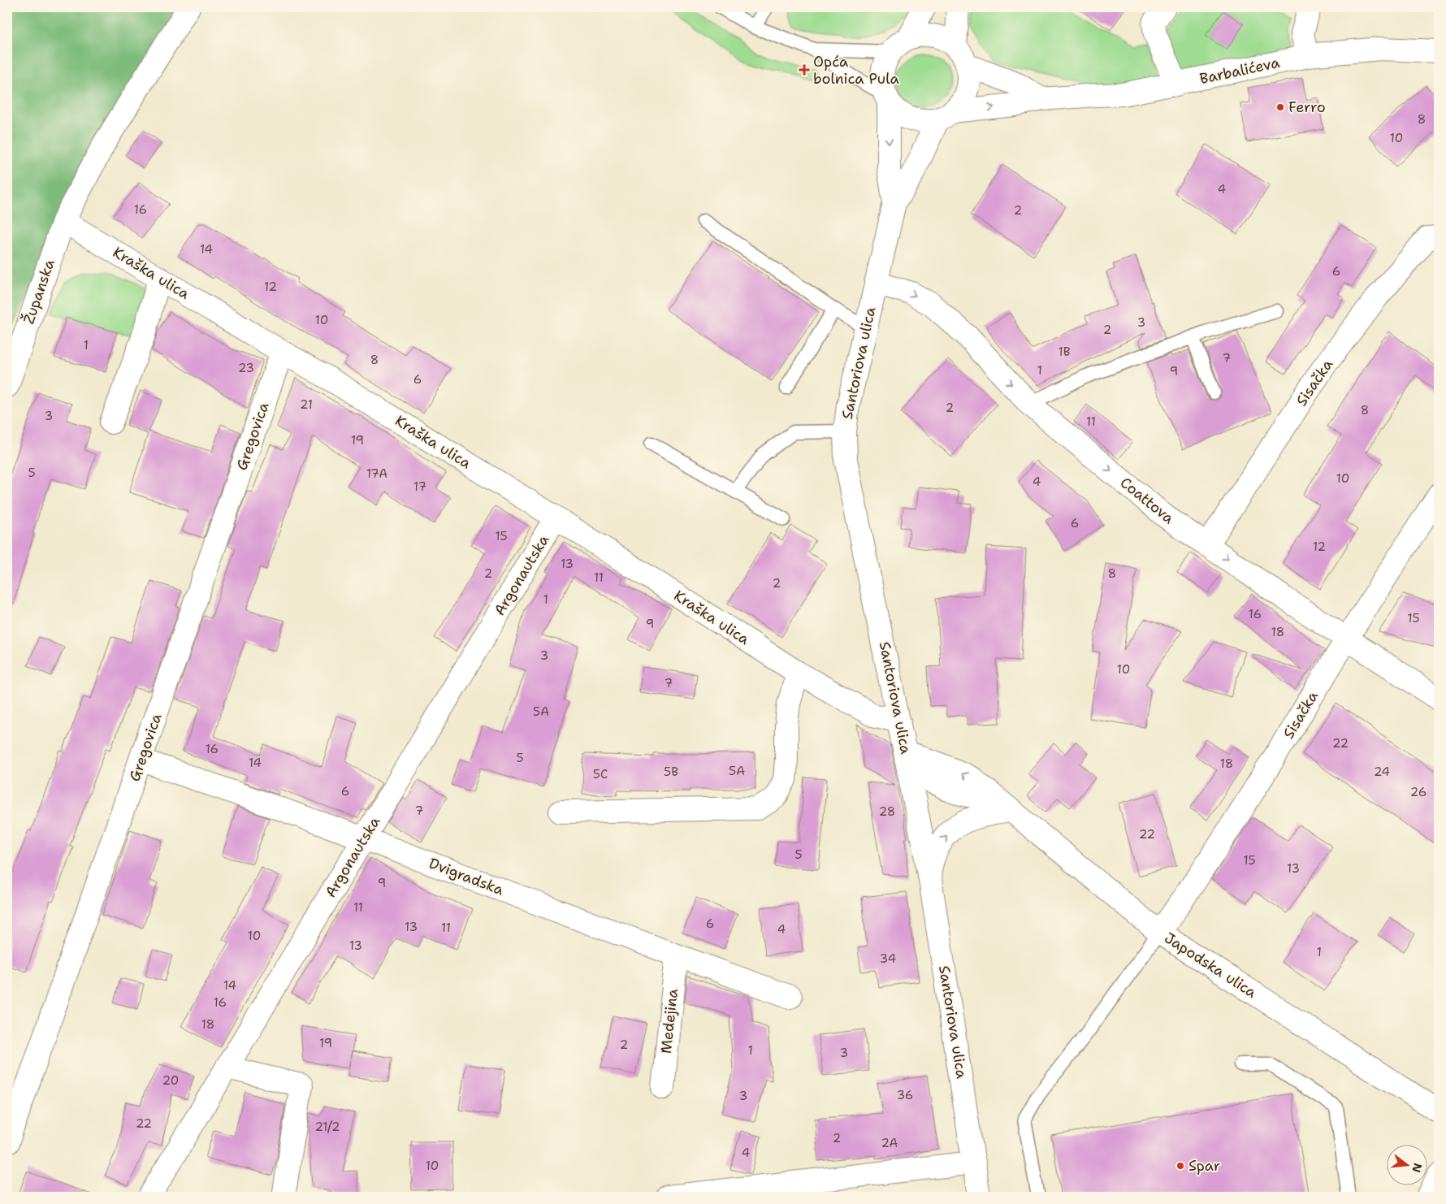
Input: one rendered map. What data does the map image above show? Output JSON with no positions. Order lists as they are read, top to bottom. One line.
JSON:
{"streets":{"street":["Barbalićeva","Kraška ulica","Županska","Santoriova ulica","Sisačka","Gregovica","Coattova","Argonautska","Dvigradska","Japodska ulica","Medejina"]},"crossings":[["Barbalićeva","Santoriova ulica"],["Kraška ulica","Županska"],["Kraška ulica","Santoriova ulica"],["Kraška ulica","Gregovica"],["Kraška ulica","Argonautska"],["Santoriova ulica","Coattova"],["Sisačka","Coattova"],["Sisačka","Japodska ulica"],["Gregovica","Dvigradska"],["Argonautska","Dvigradska"],["Dvigradska","Medejina"]],"one_way":["Coattova"],"places":{"health":["Opća bolnica Pula"],"other":["Ferro","Spar"]},"house_numbers":["8","10","4","16","2","14","6","12","10","3","2","1","1B","7","8","23","1","9","6","21","2","8","3","11","19","5","17A","10","4","17","6","15","12","13","2","8","11","2","1","16","15","9","18","3","10","7","5A","22","16","5","14","18","5A","5B","24","5C","6","26","7","28","22","5","15","13","9","11","6","13","11","4","10","13","1","34","14","16","18","19","2","1","3","20","36","3","22","21/2","2","2A","4","10"],"north":"right"}
